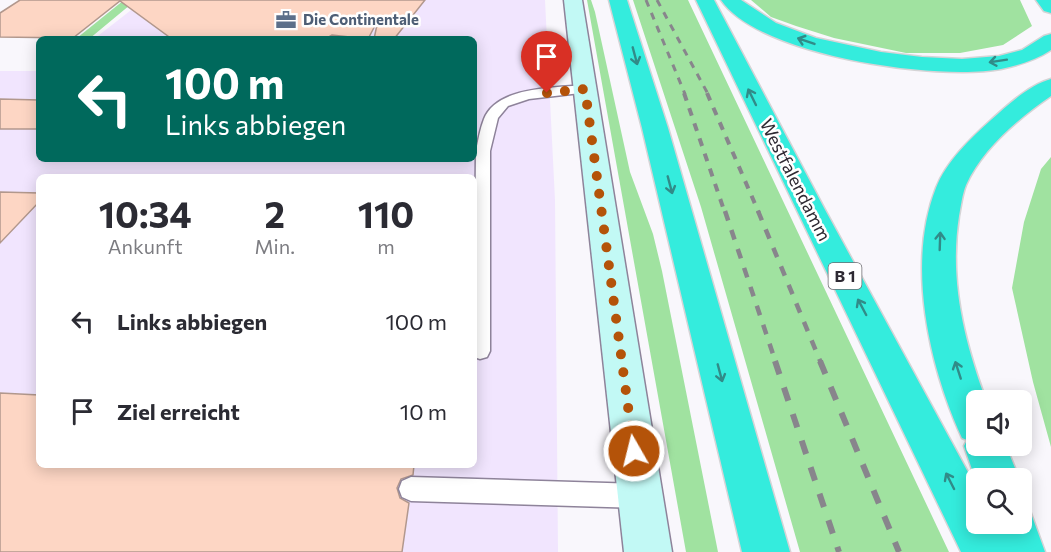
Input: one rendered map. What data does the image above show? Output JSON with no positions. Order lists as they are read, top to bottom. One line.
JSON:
{"streets":{"highway":["Westfalendamm","B 1"]},"places":{"office":["Die Continentale"]},"page":{"turn":["100 m","Links abbiegen"],"eta":["10:34","Ankunft","2","Min.","110","m"],"list":[{"name":"Links abbiegen","value":"100 m"},{"name":"Ziel erreicht","value":"10 m"}]}}
